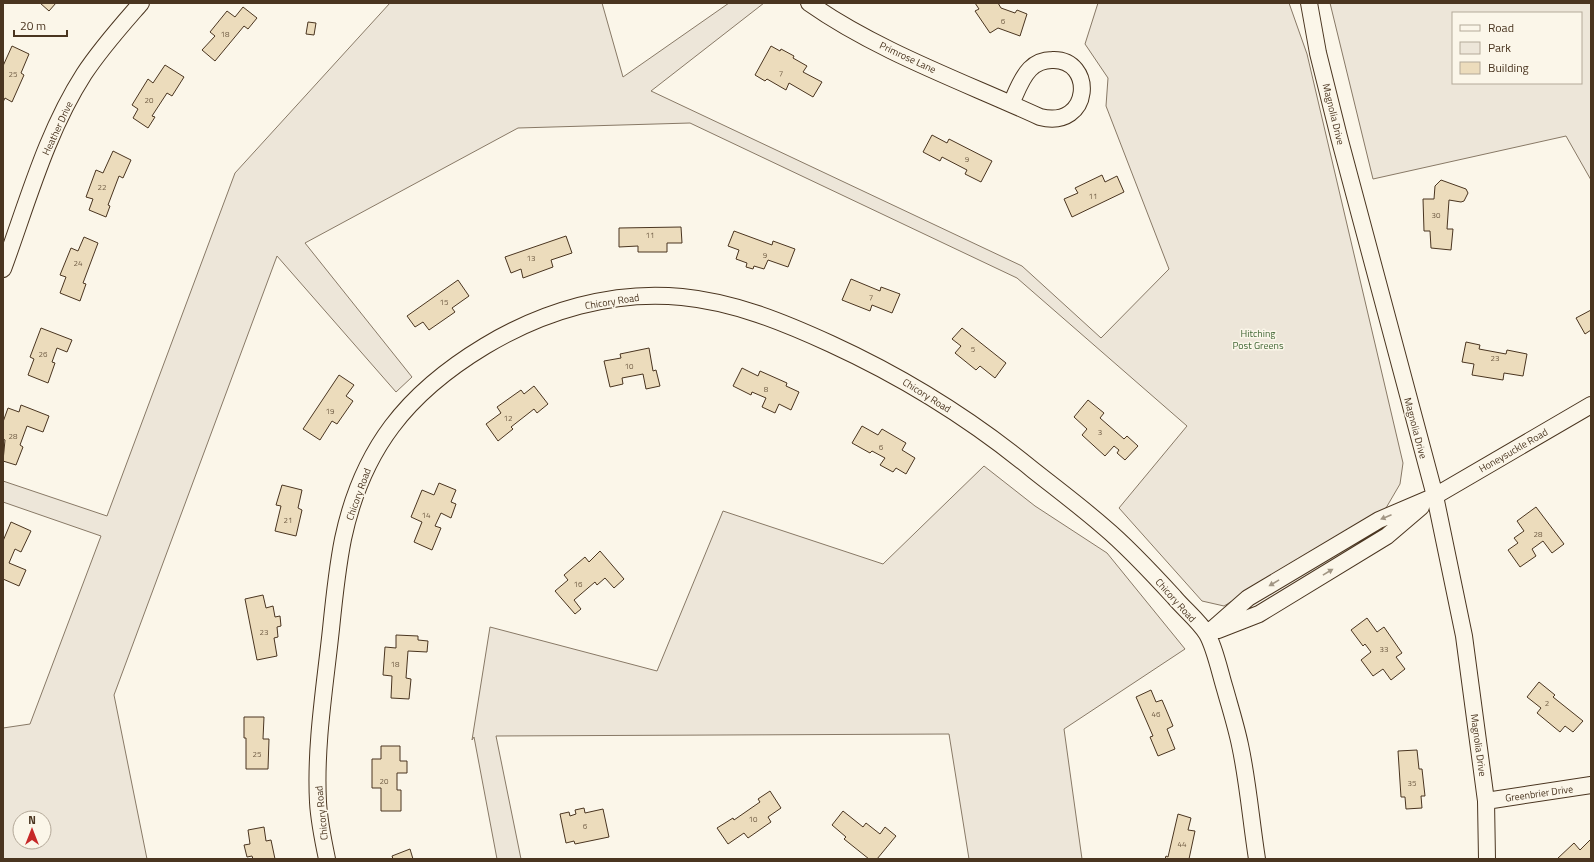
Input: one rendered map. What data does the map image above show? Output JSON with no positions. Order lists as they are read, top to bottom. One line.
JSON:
{"streets":{"street":["Primrose Lane","Magnolia Drive","Heather Drive","Chicory Road","Honeysuckle Road","Greenbrier Drive"]},"crossings":[["Magnolia Drive","Honeysuckle Road"],["Magnolia Drive","Greenbrier Drive"]],"parks":["Hitching Post Greens"],"house_numbers":["6","18","7","25","20","9","22","11","30","11","9","13","24","7","15","5","26","23","10","8","19","12","3","28","6","14","21","28","16","23","33","18","2","46","25","20","35","10","6","44"],"legend":["Road","Park","Building"],"scale_bar":"20 m","north":"top"}
